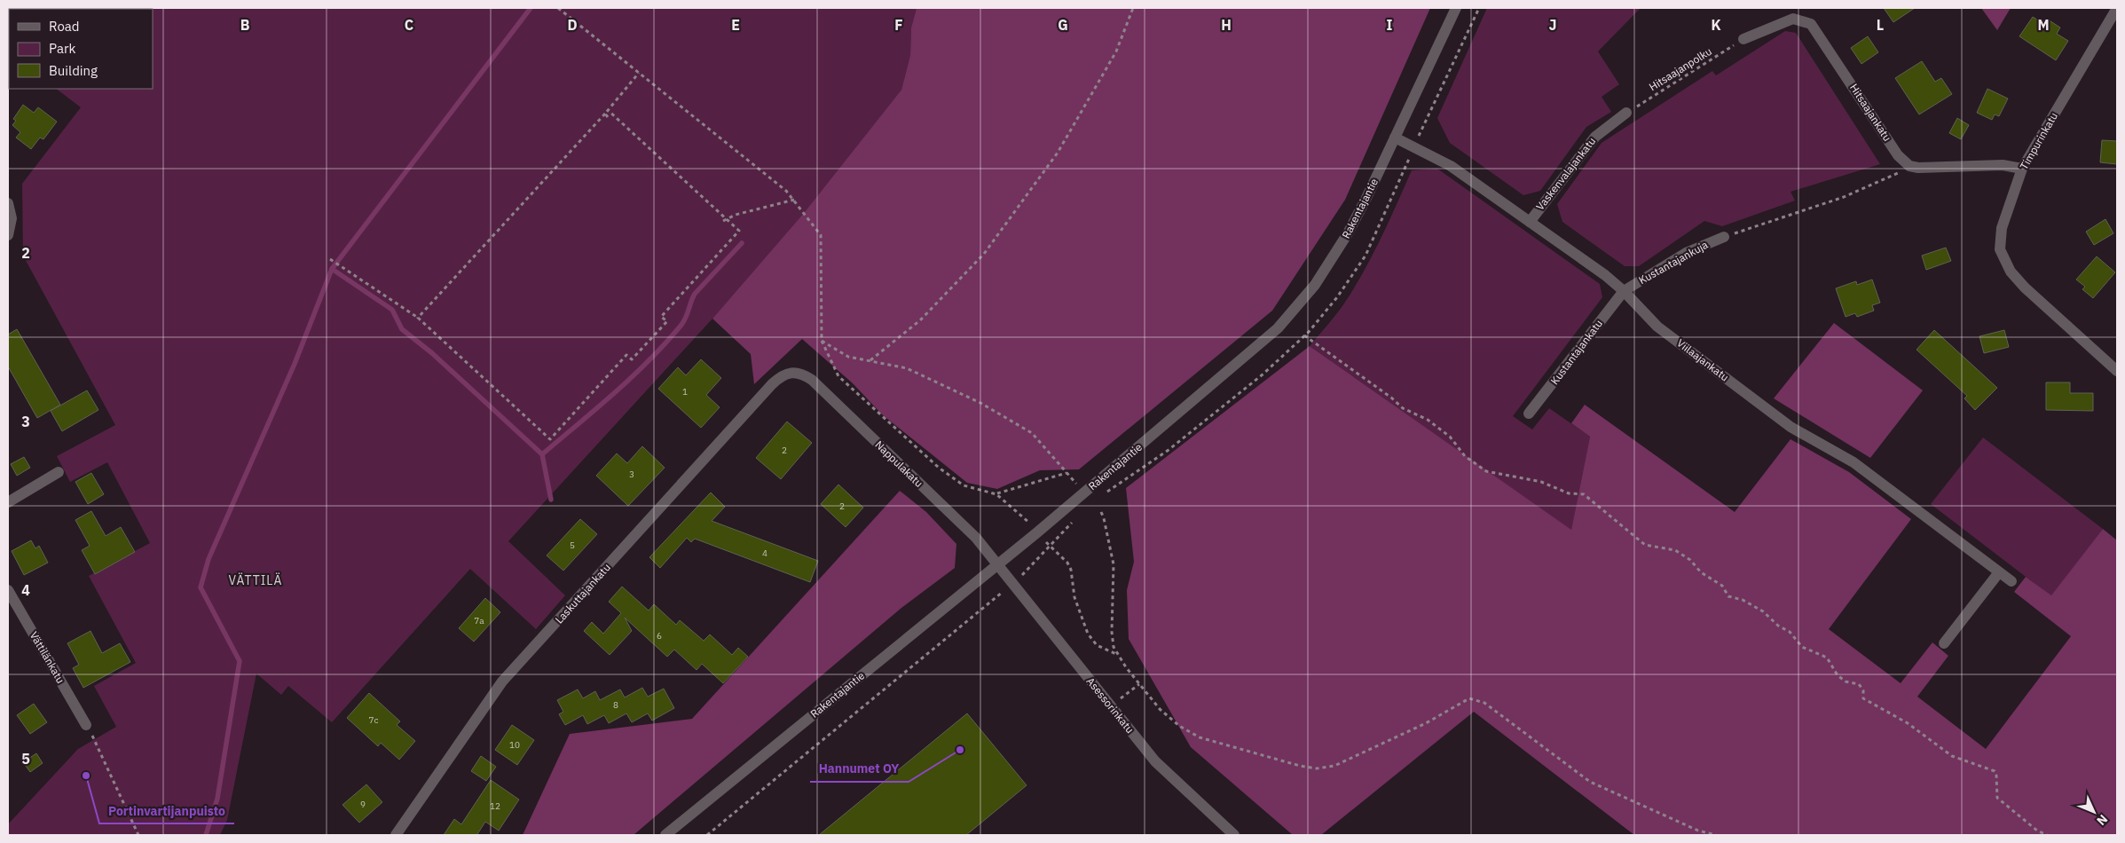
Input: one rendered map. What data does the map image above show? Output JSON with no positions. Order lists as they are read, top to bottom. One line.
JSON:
{"streets":{"street":["Hitsaajankatu","Timpurinkatu","Vaskenvalajankatu","Rakentajantie","Kustantajankuja","Kustantajankatu","Viilaajankatu","Nappulakatu","Laskuttajankatu","Vättilänkatu","Asessorinkatu"],"path":["Hitsaajanpolku"]},"crossings":[["Hitsaajanpolku","Hitsaajankatu"],["Hitsaajanpolku","Vaskenvalajankatu"],["Vaskenvalajankatu","Viilaajankatu"],["Rakentajantie","Viilaajankatu"],["Rakentajantie","Nappulakatu"],["Rakentajantie","Asessorinkatu"],["Kustantajankuja","Kustantajankatu"],["Kustantajankuja","Viilaajankatu"],["Kustantajankatu","Viilaajankatu"],["Nappulakatu","Laskuttajankatu"],["Nappulakatu","Asessorinkatu"]],"districts":["VÄTTILÄ"],"places":["Hannumet OY","Portinvartijanpuisto"],"house_numbers":["1","2","3","2","5","4","7a","6","8","7c","10","9","12"],"legend":["Road","Park","Building"],"north":"bottom right","grid":{"columns":["B","C","D","E","F","G","H","I","J","K","L","M"],"rows":["2","3","4","5"]}}
